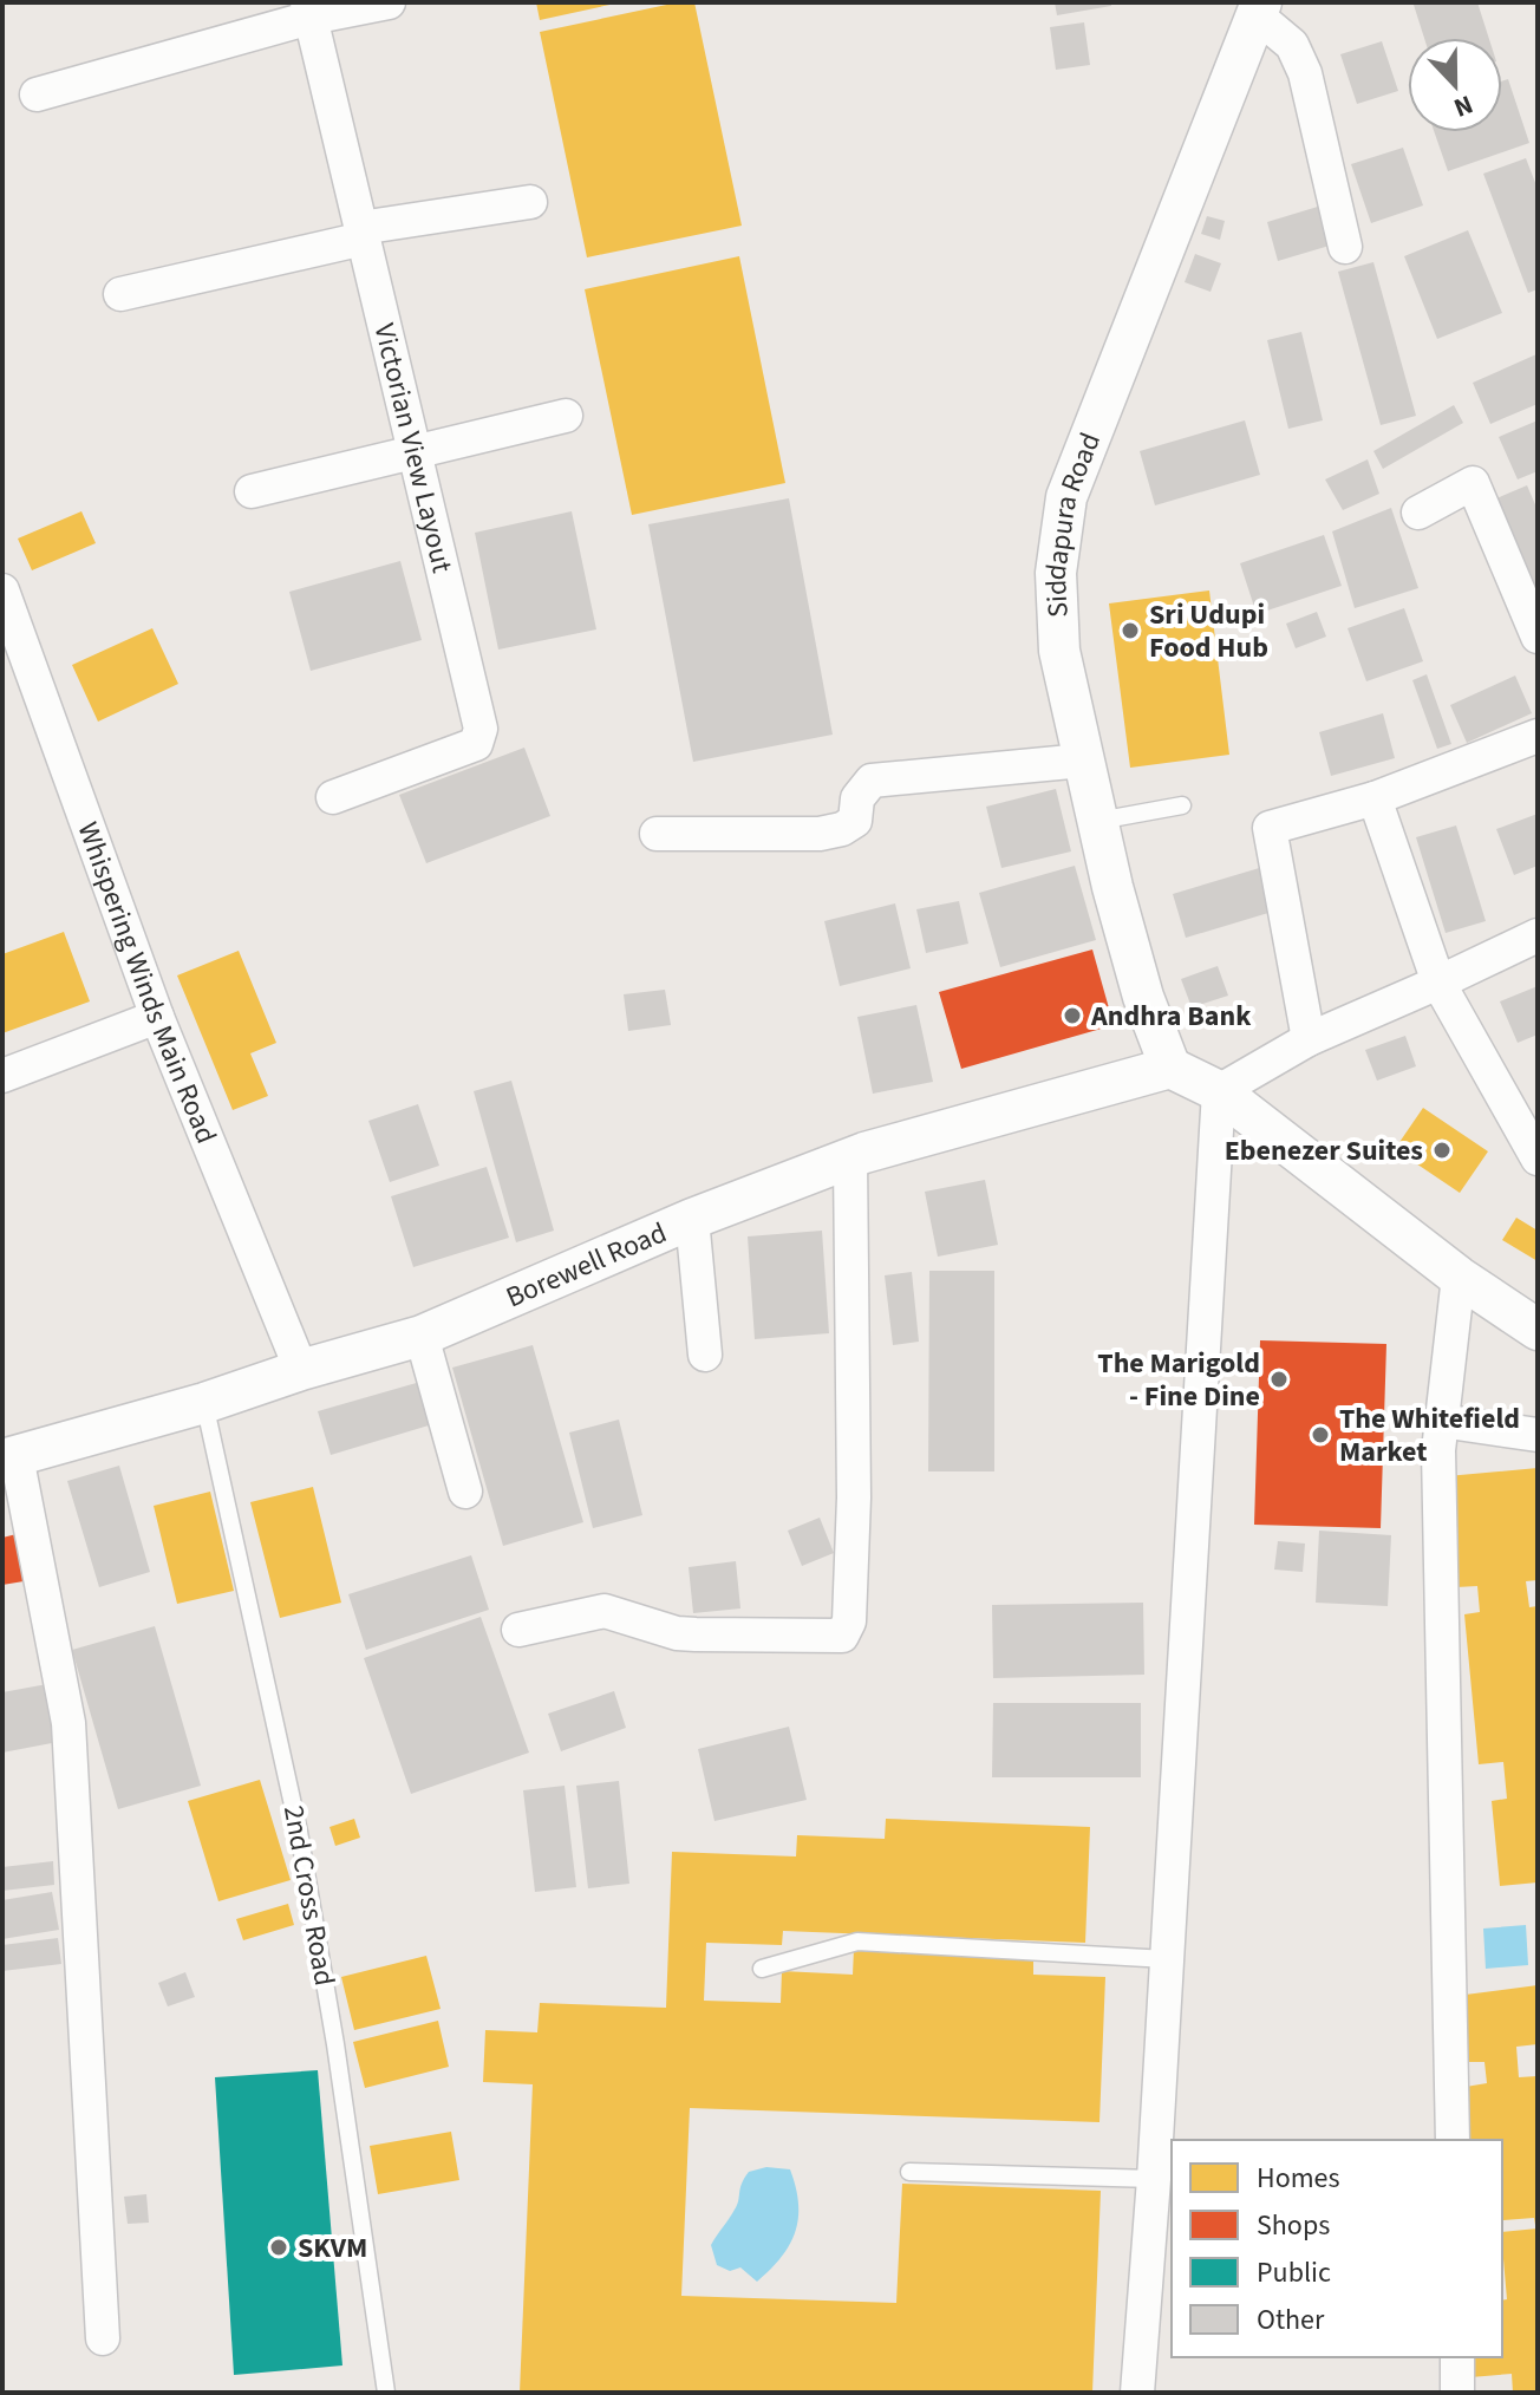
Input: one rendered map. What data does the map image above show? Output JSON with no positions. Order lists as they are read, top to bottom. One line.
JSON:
{"streets":{"street":["Victorian View Layout","Siddapura Road","Whispering Winds Main Road","Borewell Road"],"lane":["2nd Cross Road"]},"crossings":[["Siddapura Road","Borewell Road"],["Whispering Winds Main Road","Borewell Road"],["Borewell Road","2nd Cross Road"]],"places":["Sri Udupi Food Hub","Andhra Bank","Ebenezer Suites","The Marigold - Fine Dine","The Whitefield Market","SKVM"],"legend":["Homes","Shops","Public","Other"],"north":"bottom"}
